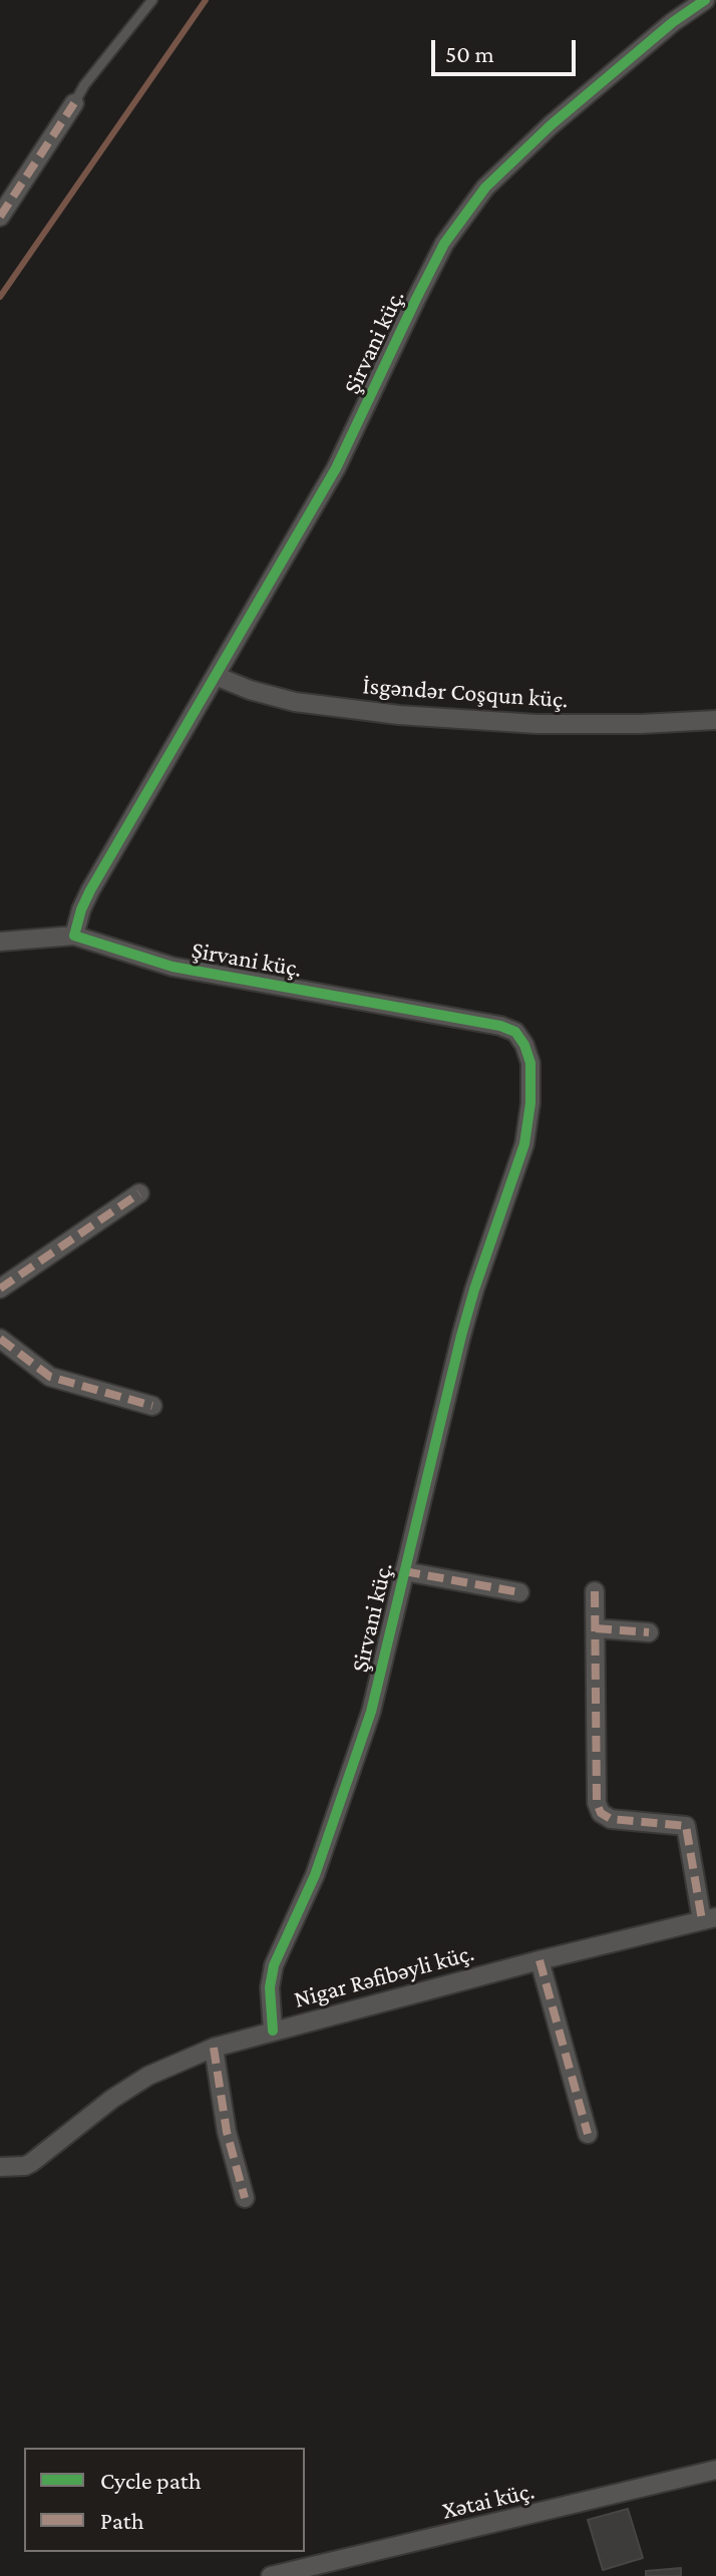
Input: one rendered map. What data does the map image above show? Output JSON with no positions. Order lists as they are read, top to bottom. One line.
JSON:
{"streets":{"street":["Şirvani küç.","İsgəndər Coşqun küç.","Nigar Rəfibəyli küç.","Xətai küç."]},"crossings":[["Şirvani küç.","İsgəndər Coşqun küç."],["Şirvani küç.","Nigar Rəfibəyli küç."]],"legend":["Cycle path","Path"],"scale_bar":"50 m"}
